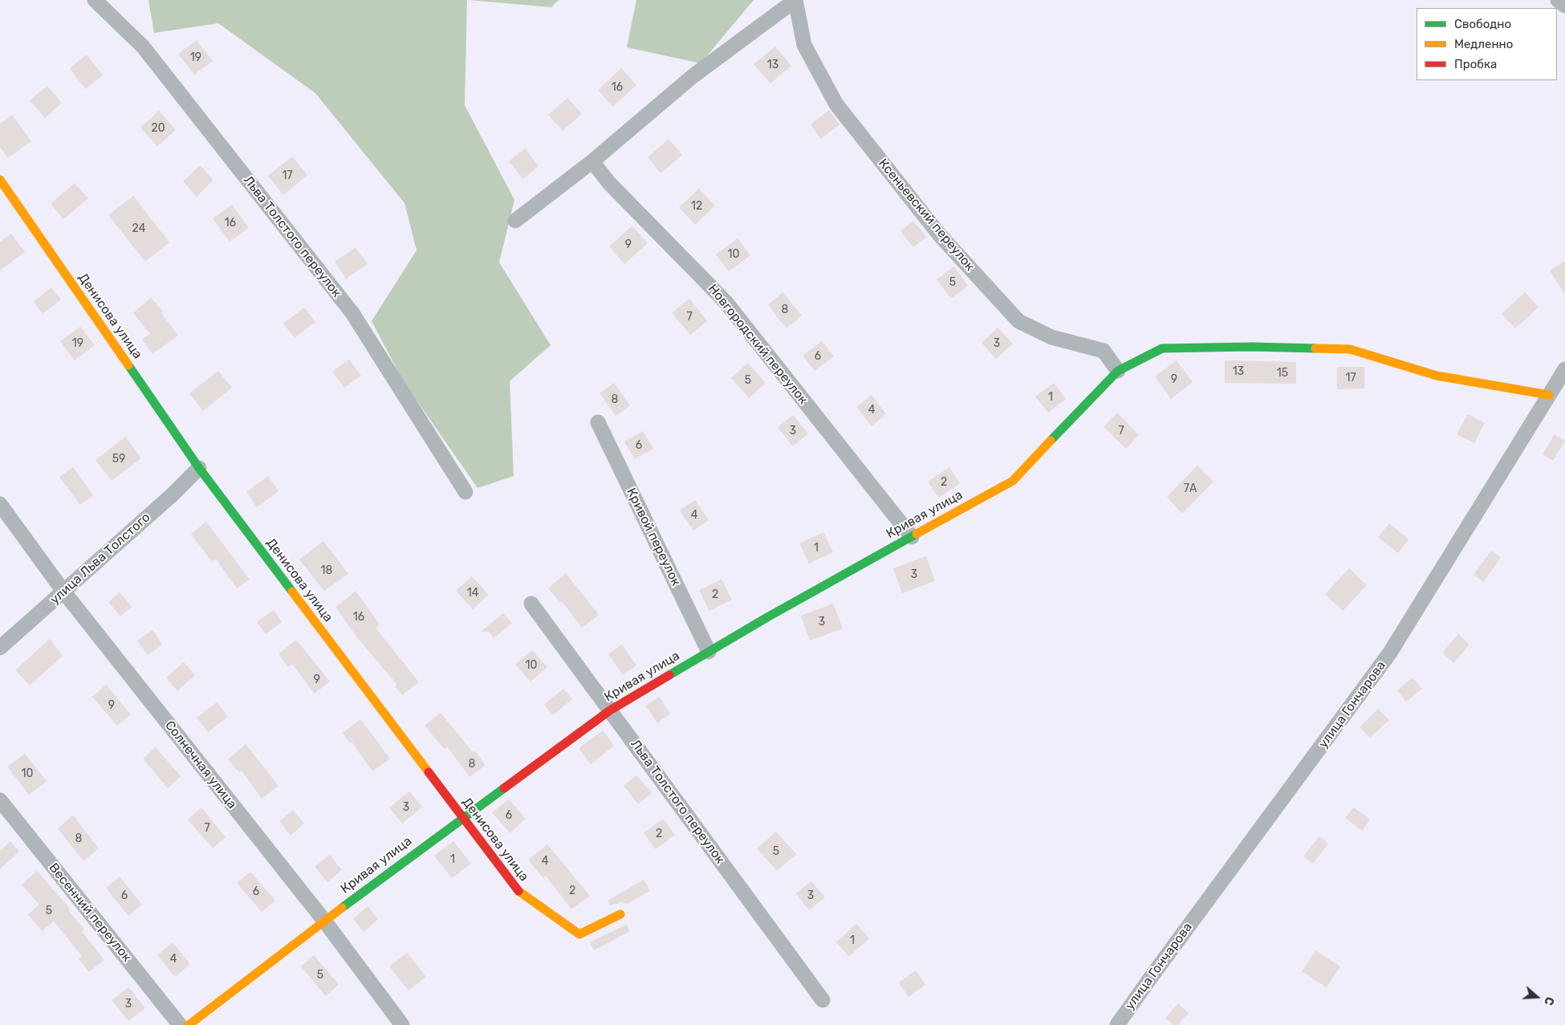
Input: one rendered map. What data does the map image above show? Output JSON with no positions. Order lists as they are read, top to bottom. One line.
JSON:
{"streets":{"street":["Ксеньевский переулок","Льва Толстого переулок","Денисова улица","Новгородский переулок","Кривая улица","Кривой переулок","улица Льва Толстого","улица Гончарова","Солнечная улица","Весенний переулок"]},"crossings":[["Ксеньевский переулок","Кривая улица"],["Льва Толстого переулок","Кривая улица"],["Денисова улица","Кривая улица"],["Денисова улица","улица Льва Толстого"],["Новгородский переулок","Кривая улица"],["Кривая улица","Кривой переулок"],["Кривая улица","улица Гончарова"],["Кривая улица","Солнечная улица"],["улица Льва Толстого","Солнечная улица"]],"house_numbers":["19","13","16","20","17","12","16","24","9","10","5","8","7","19","3","6","13","15","17","9","5","1","8","4","3","7","6","59","2","7А","4","1","18","3","14","2","16","3","10","9","9","8","10","3","6","7","2","8","5","1","4","2","6","6","3","5","1","4","5","3"],"legend":["Свободно","Медленно","Пробка"],"north":"right"}
